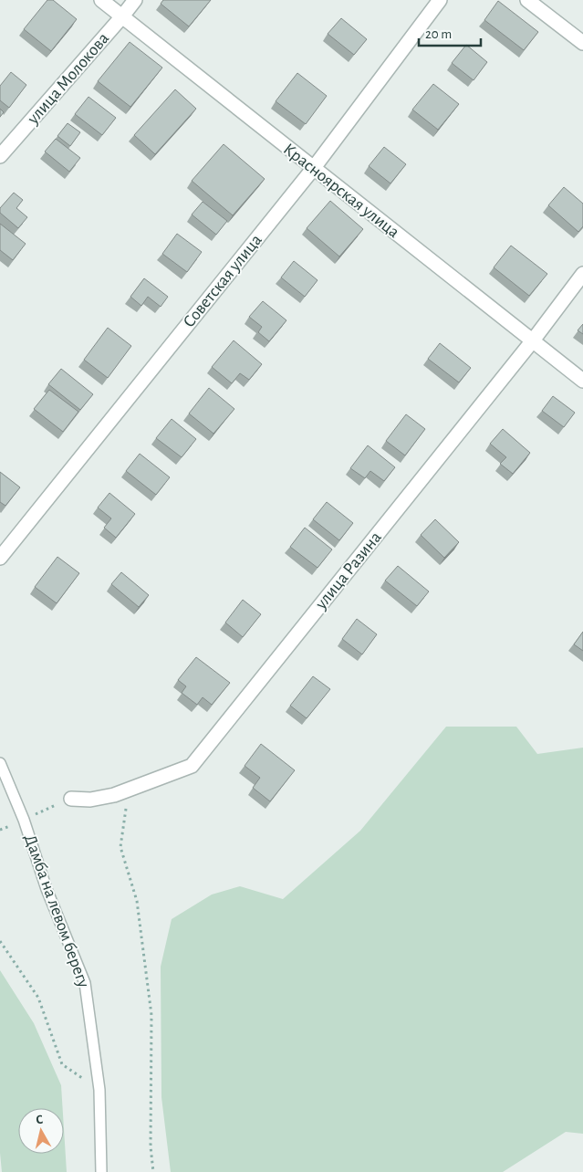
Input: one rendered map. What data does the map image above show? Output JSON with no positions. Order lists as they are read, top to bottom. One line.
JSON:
{"streets":{"street":["улица Молокова","Красноярская улица","Советская улица","улица Разина"],"lane":["Дамба на левом берегу"]},"crossings":[["улица Молокова","Красноярская улица"],["Красноярская улица","Советская улица"],["Красноярская улица","улица Разина"]],"scale_bar":"20 m","north":"top"}
